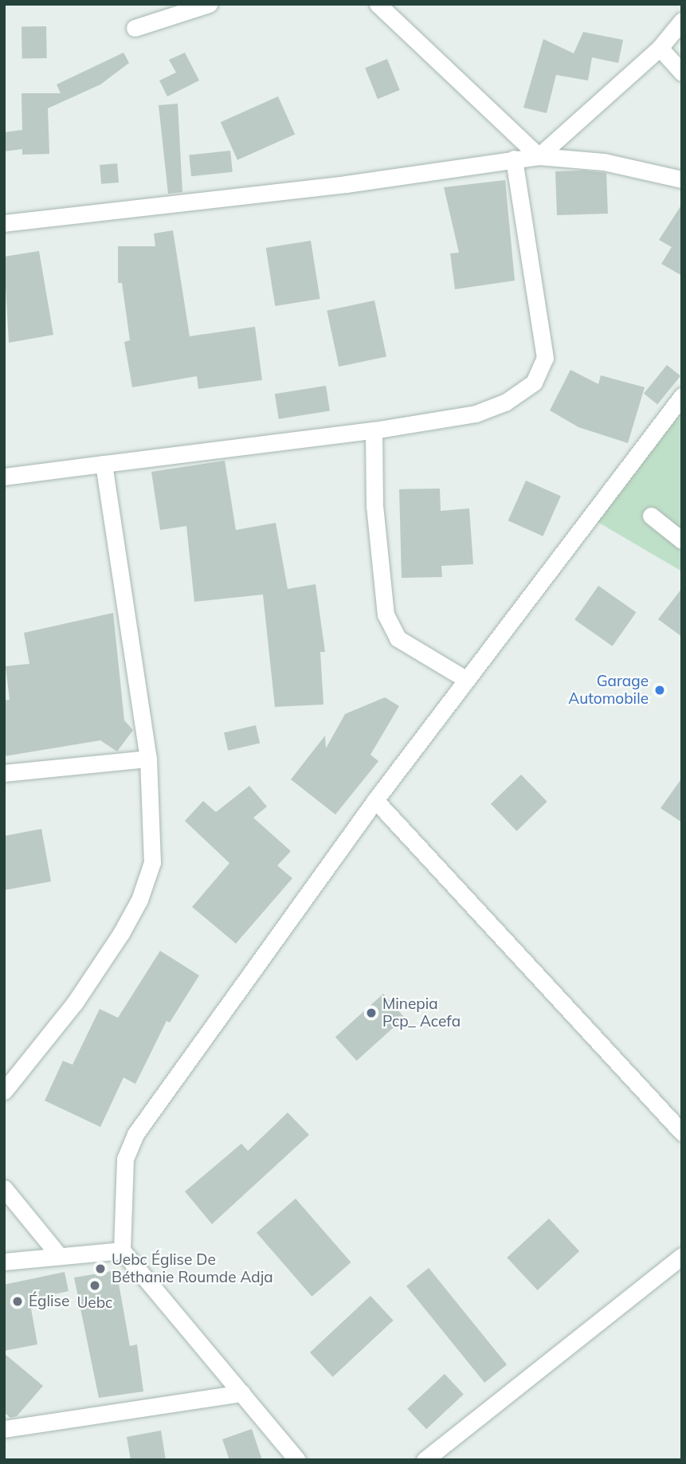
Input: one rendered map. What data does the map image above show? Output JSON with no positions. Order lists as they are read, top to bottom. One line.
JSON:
{"places":["Garage Automobile","Minepia Pcp_ Acefa","Uebc Église De Béthanie Roumde Adja","Uebc","Église"]}
